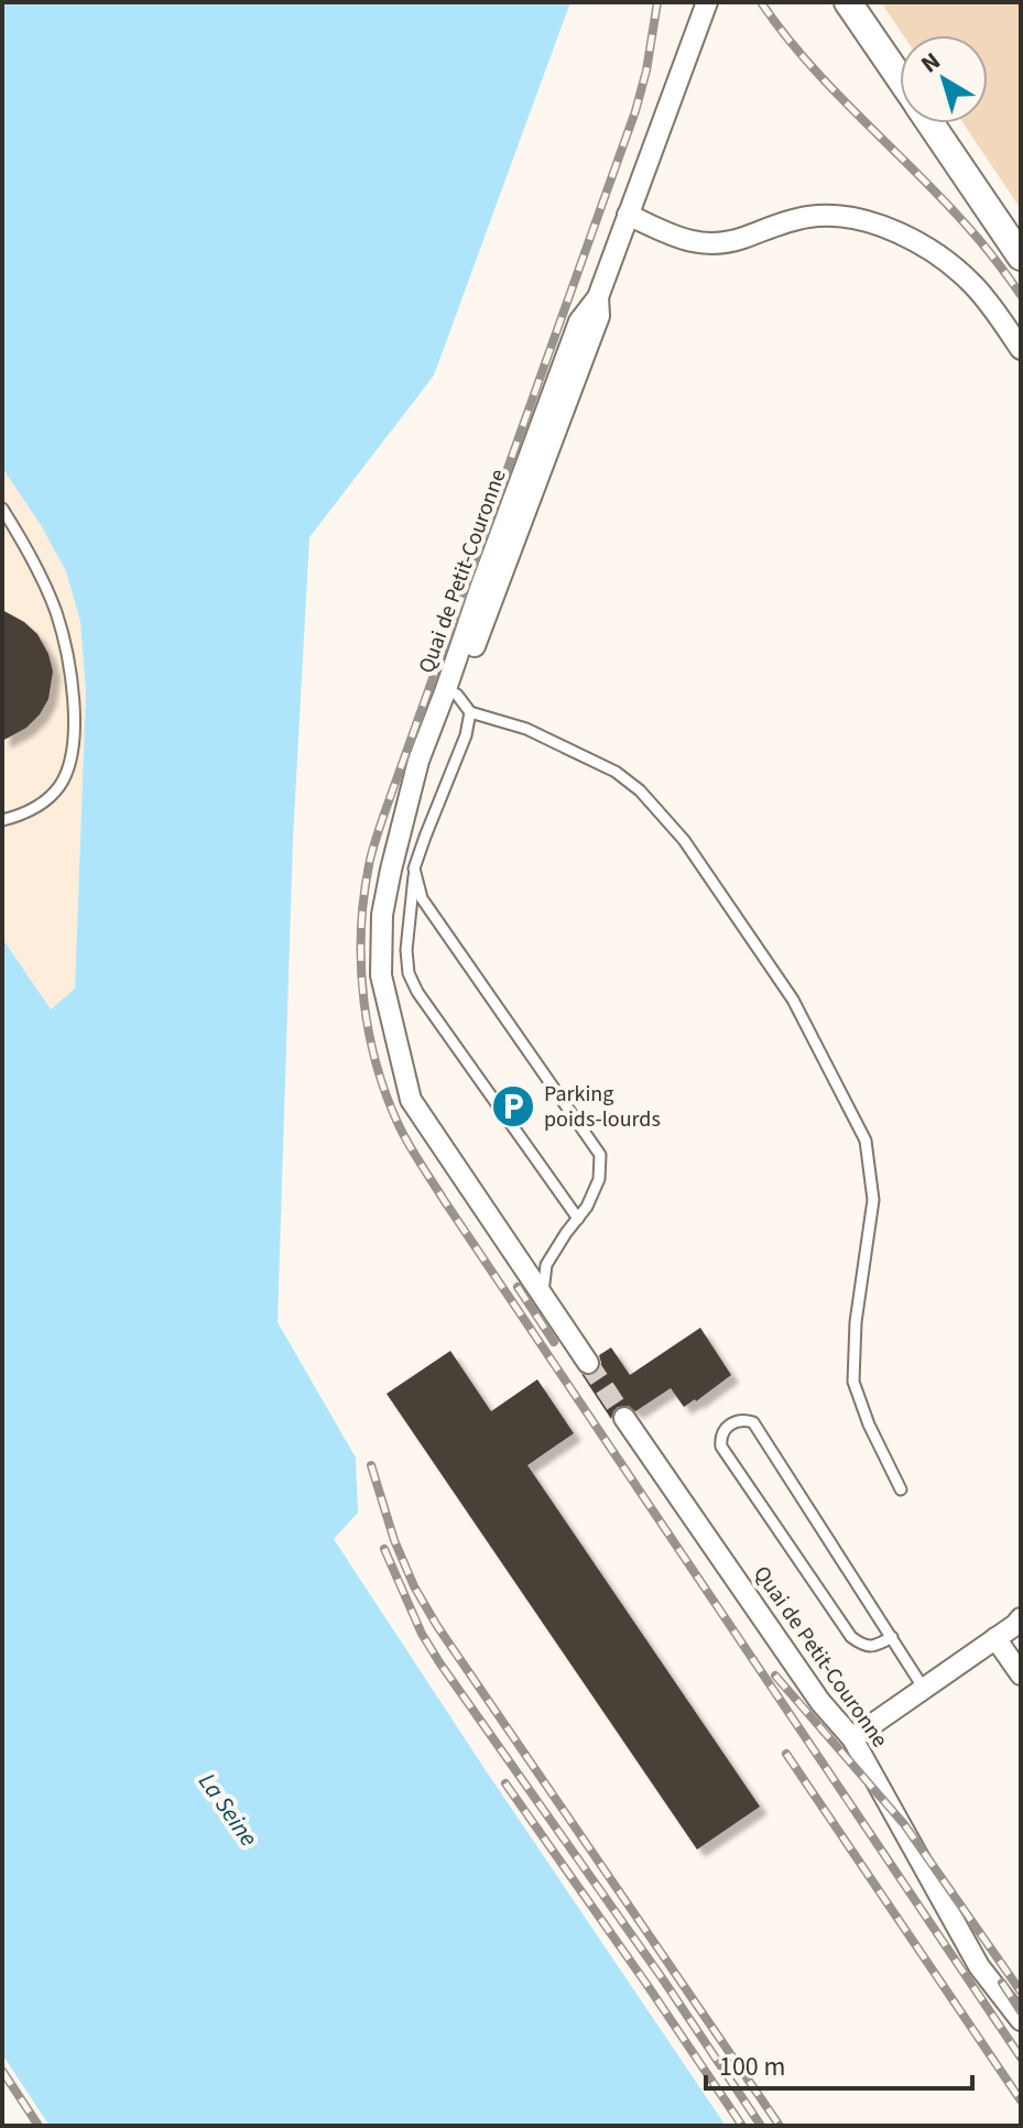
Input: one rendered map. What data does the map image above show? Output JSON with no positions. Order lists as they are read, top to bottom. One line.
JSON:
{"streets":{"street":["Quai de Petit-Couronne"]},"water":["La Seine"],"places":{"parking":["Parking poids-lourds"]},"scale_bar":"100 m","north":"top left"}
